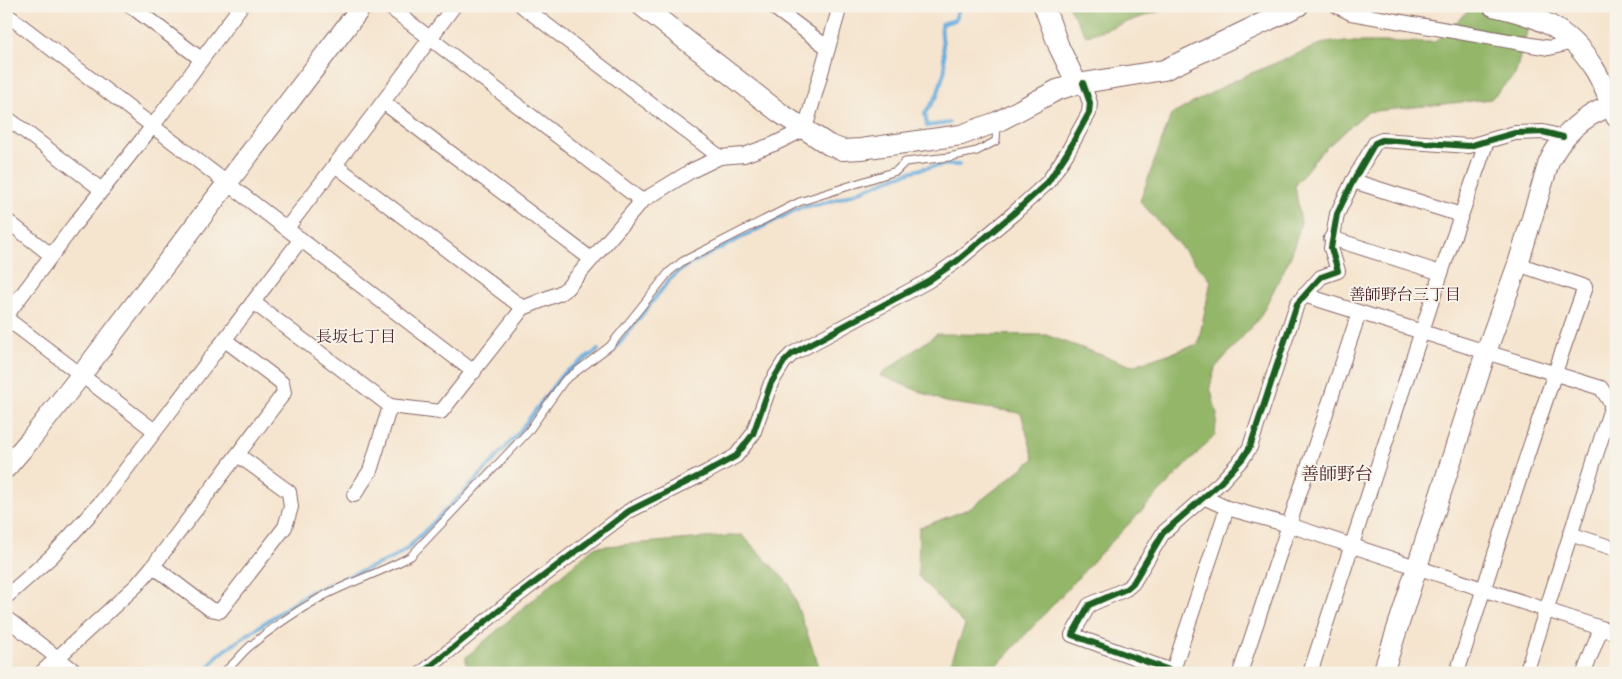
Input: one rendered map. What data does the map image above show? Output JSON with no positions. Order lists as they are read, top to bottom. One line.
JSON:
{"districts":["善師野台三丁目","長坂七丁目","善師野台"]}
